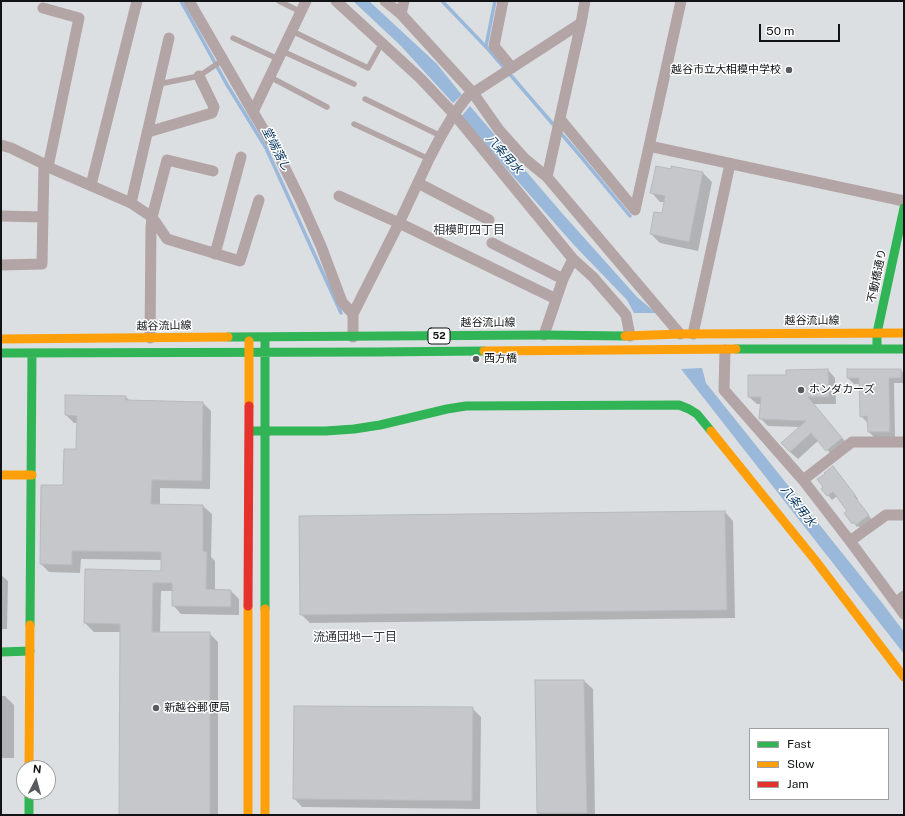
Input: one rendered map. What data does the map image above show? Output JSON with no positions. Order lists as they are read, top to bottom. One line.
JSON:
{"streets":{"street":["不動橋通り","越谷流山線","52"]},"crossings":[["不動橋通り","越谷流山線"],["不動橋通り","52"]],"districts":["相模町四丁目","流通団地一丁目"],"water":["堂端落し","八条用水"],"places":["越谷市立大相模中学校","西方橋","ホンダカーズ","新越谷郵便局"],"legend":["Fast","Slow","Jam"],"scale_bar":"50 m","north":"top"}
